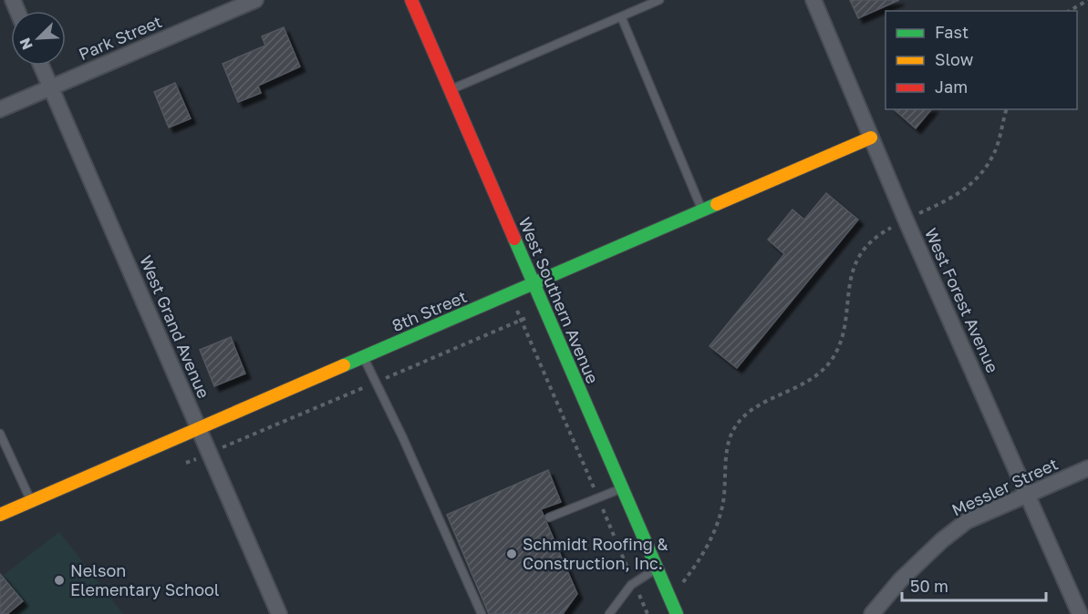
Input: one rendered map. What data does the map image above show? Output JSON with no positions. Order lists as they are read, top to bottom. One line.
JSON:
{"streets":{"street":["Park Street","West Southern Avenue","West Forest Avenue","8th Street","West Grand Avenue","Messler Street"]},"crossings":[["Park Street","West Grand Avenue"],["West Southern Avenue","8th Street"],["West Forest Avenue","8th Street"],["West Forest Avenue","Messler Street"],["8th Street","West Grand Avenue"]],"places":["Schmidt Roofing & Construction, Inc.","Nelson Elementary School"],"legend":["Fast","Slow","Jam"],"scale_bar":"50 m","north":"bottom left"}
